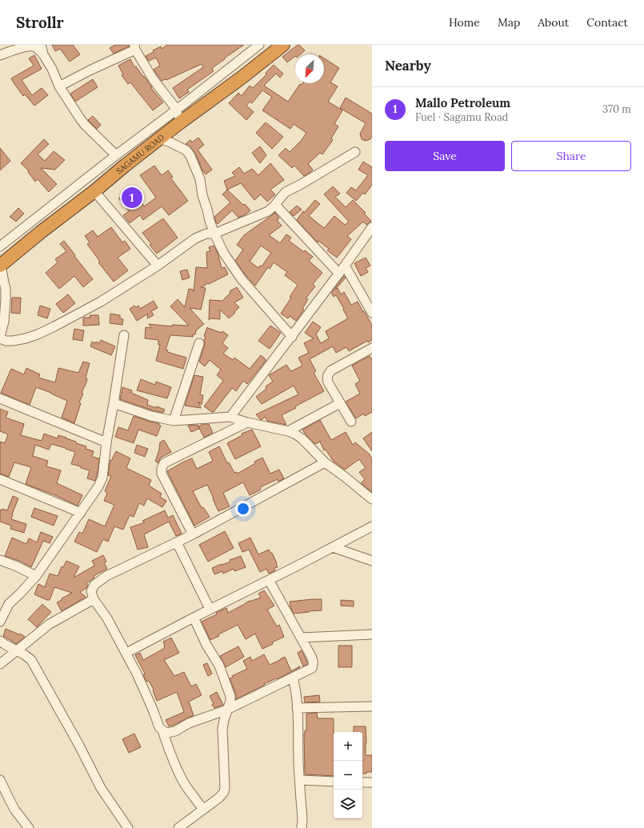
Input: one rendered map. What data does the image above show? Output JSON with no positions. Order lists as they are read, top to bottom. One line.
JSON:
{"streets":{"highway":["SAGAMU ROAD"]},"north":"bottom left","page":{"header":"Strollr","nav":["Home","Map","About","Contact"],"heading":"Nearby","list":[{"mark":"1","name":"Mallo Petroleum","note":"Fuel · Sagamu Road","value":"370 m"}],"buttons":["Save","Share"],"pins":"1","map_buttons":["+","−"]}}
